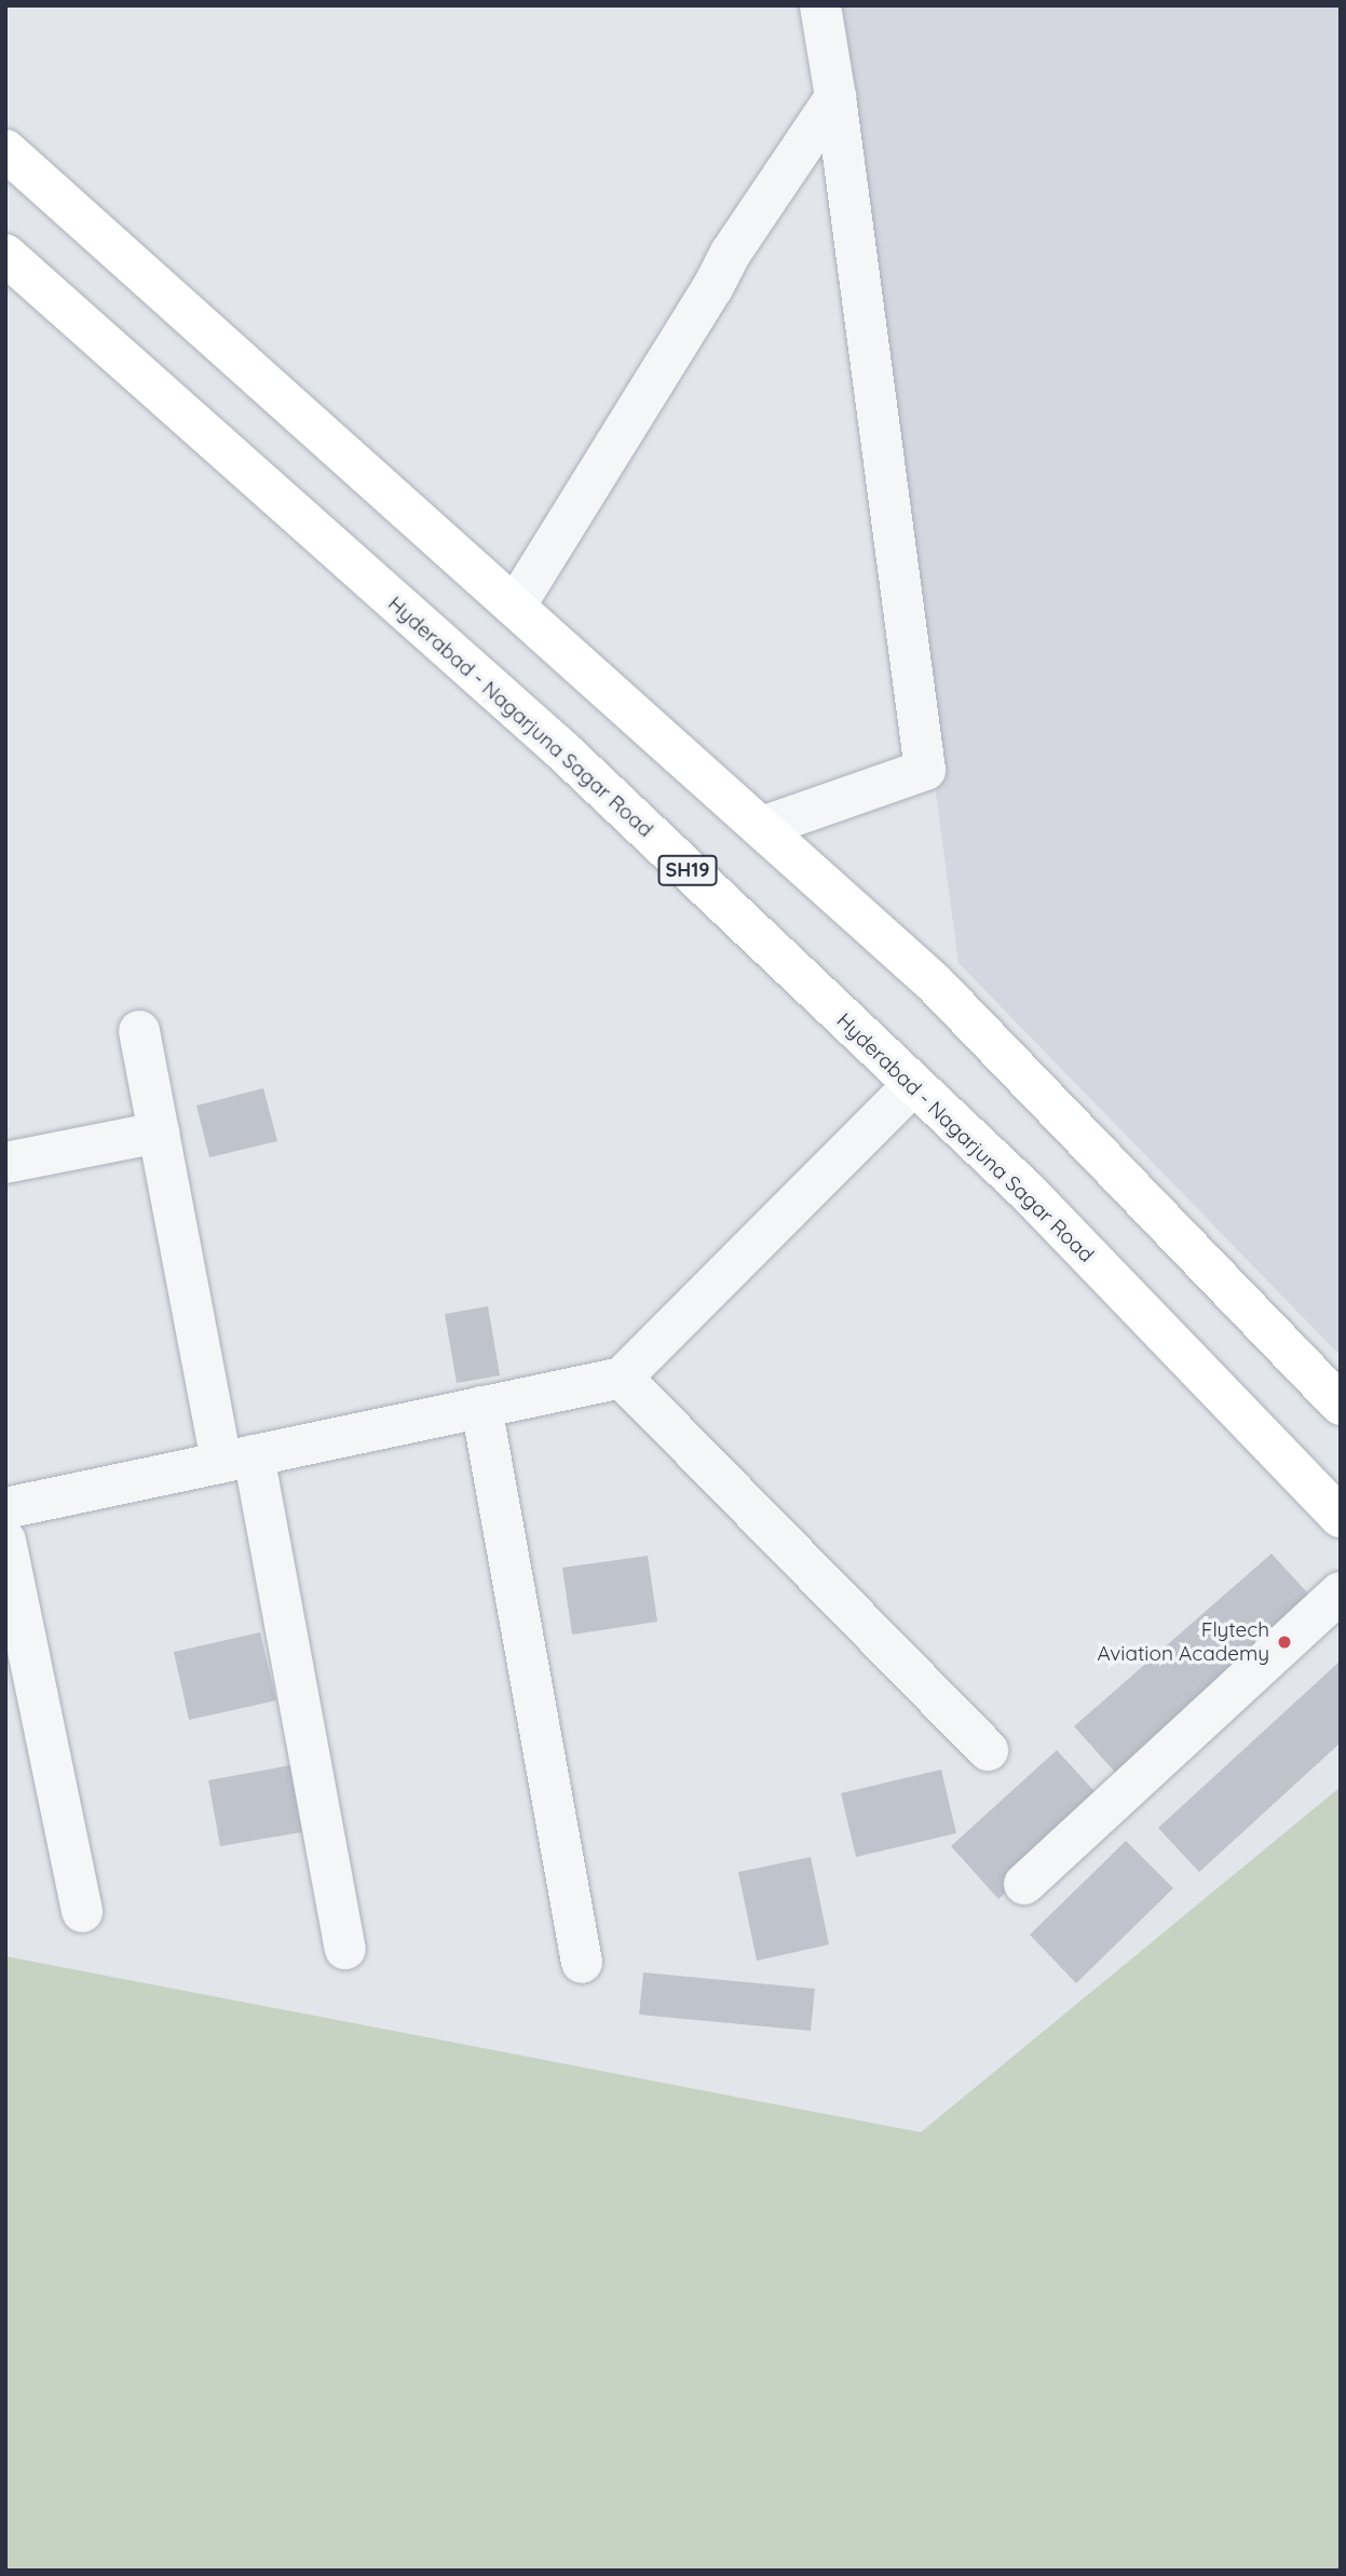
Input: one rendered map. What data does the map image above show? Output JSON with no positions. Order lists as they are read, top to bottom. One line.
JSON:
{"streets":{"main road":["Hyderabad - Nagarjuna Sagar Road","SH19"]},"places":["Flytech Aviation Academy"]}
